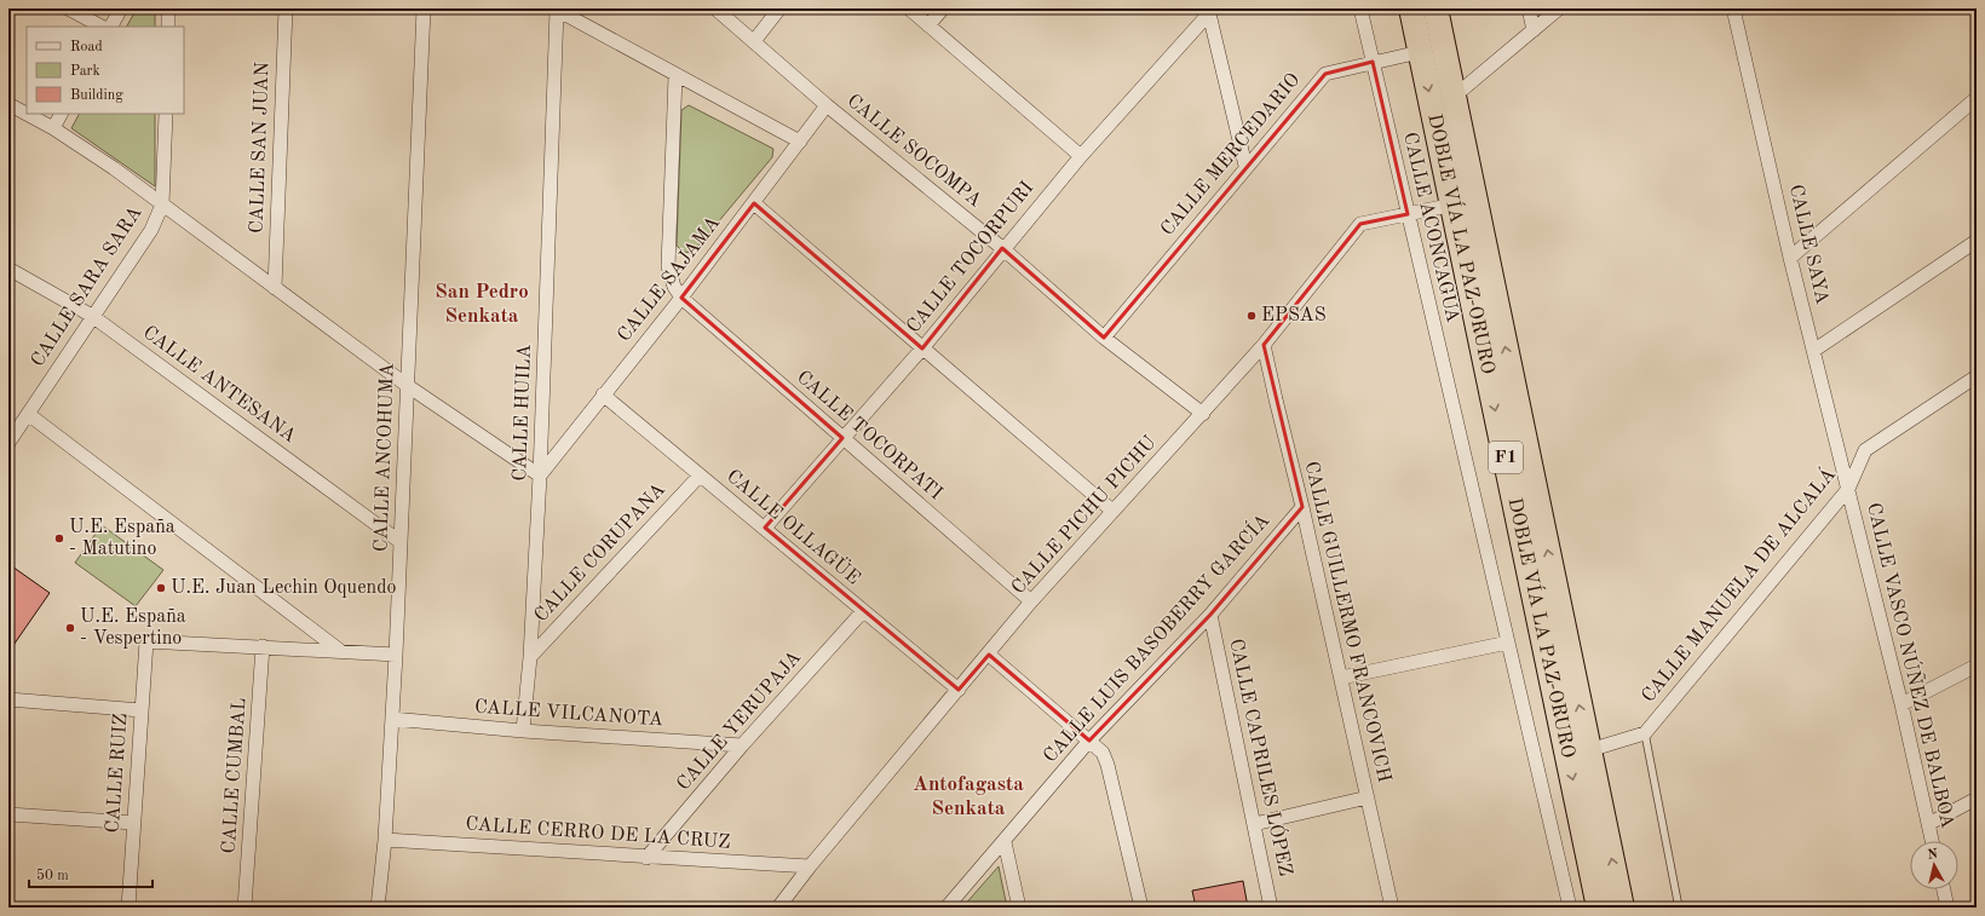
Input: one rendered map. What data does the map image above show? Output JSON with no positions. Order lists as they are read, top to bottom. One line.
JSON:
{"streets":{"highway":["DOBLE VÍA LA PAZ-ORURO","F1"],"street":["CALLE SAN JUAN","CALLE SOCOMPA","CALLE MERCEDARIO","CALLE ACONCAGUA","CALLE SAYA","CALLE TOCORPURI","CALLE SAJAMA","CALLE SARA SARA","CALLE ANTESANA","CALLE HUILA","CALLE TOCORPATI","CALLE ANCOHUMA","CALLE PICHU PICHU","CALLE OLLAGÜE","CALLE CORUPANA","CALLE MANUELA DE ALCALÁ","CALLE GUILLERMO FRANCOVICH","CALLE LUIS BASOBERRY GARCÍA","CALLE VASCO NÚÑEZ DE BALBOA","CALLE VILCANOTA","CALLE YERUPAJA","CALLE CAPRILES LÓPEZ","CALLE RUIZ","CALLE CUMBAL","CALLE CERRO DE LA CRUZ"]},"crossings":[["CALLE SOCOMPA","CALLE MERCEDARIO"],["CALLE SOCOMPA","CALLE TOCORPURI"],["CALLE SOCOMPA","CALLE SAJAMA"],["CALLE SOCOMPA","CALLE PICHU PICHU"],["CALLE MERCEDARIO","CALLE ACONCAGUA"],["CALLE MERCEDARIO","DOBLE VÍA LA PAZ-ORURO"],["CALLE ACONCAGUA","CALLE PICHU PICHU"],["DOBLE VÍA LA PAZ-ORURO","CALLE PICHU PICHU"],["DOBLE VÍA LA PAZ-ORURO","CALLE MANUELA DE ALCALÁ"],["CALLE SAYA","CALLE MANUELA DE ALCALÁ"],["CALLE SAYA","CALLE VASCO NÚÑEZ DE BALBOA"],["CALLE TOCORPURI","CALLE TOCORPATI"],["CALLE TOCORPURI","CALLE OLLAGÜE"],["CALLE SAJAMA","CALLE HUILA"],["CALLE SAJAMA","CALLE TOCORPATI"],["CALLE SAJAMA","CALLE OLLAGÜE"],["CALLE SARA SARA","CALLE ANTESANA"],["CALLE ANTESANA","CALLE ANCOHUMA"],["CALLE HUILA","CALLE CORUPANA"],["CALLE HUILA","CALLE VILCANOTA"],["CALLE TOCORPATI","CALLE PICHU PICHU"],["CALLE ANCOHUMA","CALLE VILCANOTA"],["CALLE ANCOHUMA","CALLE CERRO DE LA CRUZ"],["CALLE PICHU PICHU","CALLE OLLAGÜE"],["CALLE PICHU PICHU","CALLE GUILLERMO FRANCOVICH"],["CALLE PICHU PICHU","CALLE CERRO DE LA CRUZ"],["CALLE OLLAGÜE","CALLE CORUPANA"],["CALLE OLLAGÜE","CALLE YERUPAJA"],["CALLE MANUELA DE ALCALÁ","CALLE VASCO NÚÑEZ DE BALBOA"],["CALLE GUILLERMO FRANCOVICH","CALLE LUIS BASOBERRY GARCÍA"],["CALLE LUIS BASOBERRY GARCÍA","CALLE CAPRILES LÓPEZ"],["CALLE VILCANOTA","CALLE YERUPAJA"],["CALLE YERUPAJA","CALLE CERRO DE LA CRUZ"],["CALLE RUIZ","CALLE CUMBAL"]],"districts":["San Pedro Senkata","Antofagasta Senkata"],"places":["EPSAS","U.E. España - Matutino","U.E. Juan Lechin Oquendo","U.E. España - Vespertino"],"legend":["Road","Park","Building"],"scale_bar":"50 m","north":"top"}
